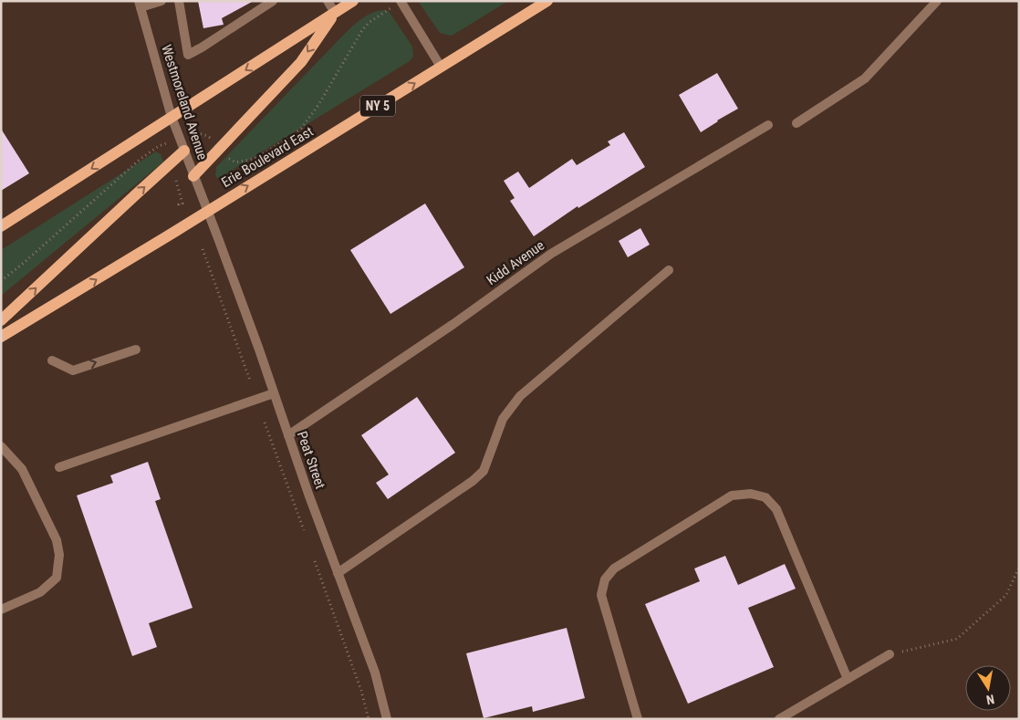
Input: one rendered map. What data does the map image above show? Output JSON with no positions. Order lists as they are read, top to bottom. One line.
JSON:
{"streets":{"main road":["NY 5","Erie Boulevard East"],"street":["Westmoreland Avenue","Kidd Avenue","Peat Street"]},"crossings":[["Westmoreland Avenue","Erie Boulevard East"],["Westmoreland Avenue","Peat Street"],["Erie Boulevard East","Peat Street"],["Kidd Avenue","Peat Street"]],"north":"bottom"}
